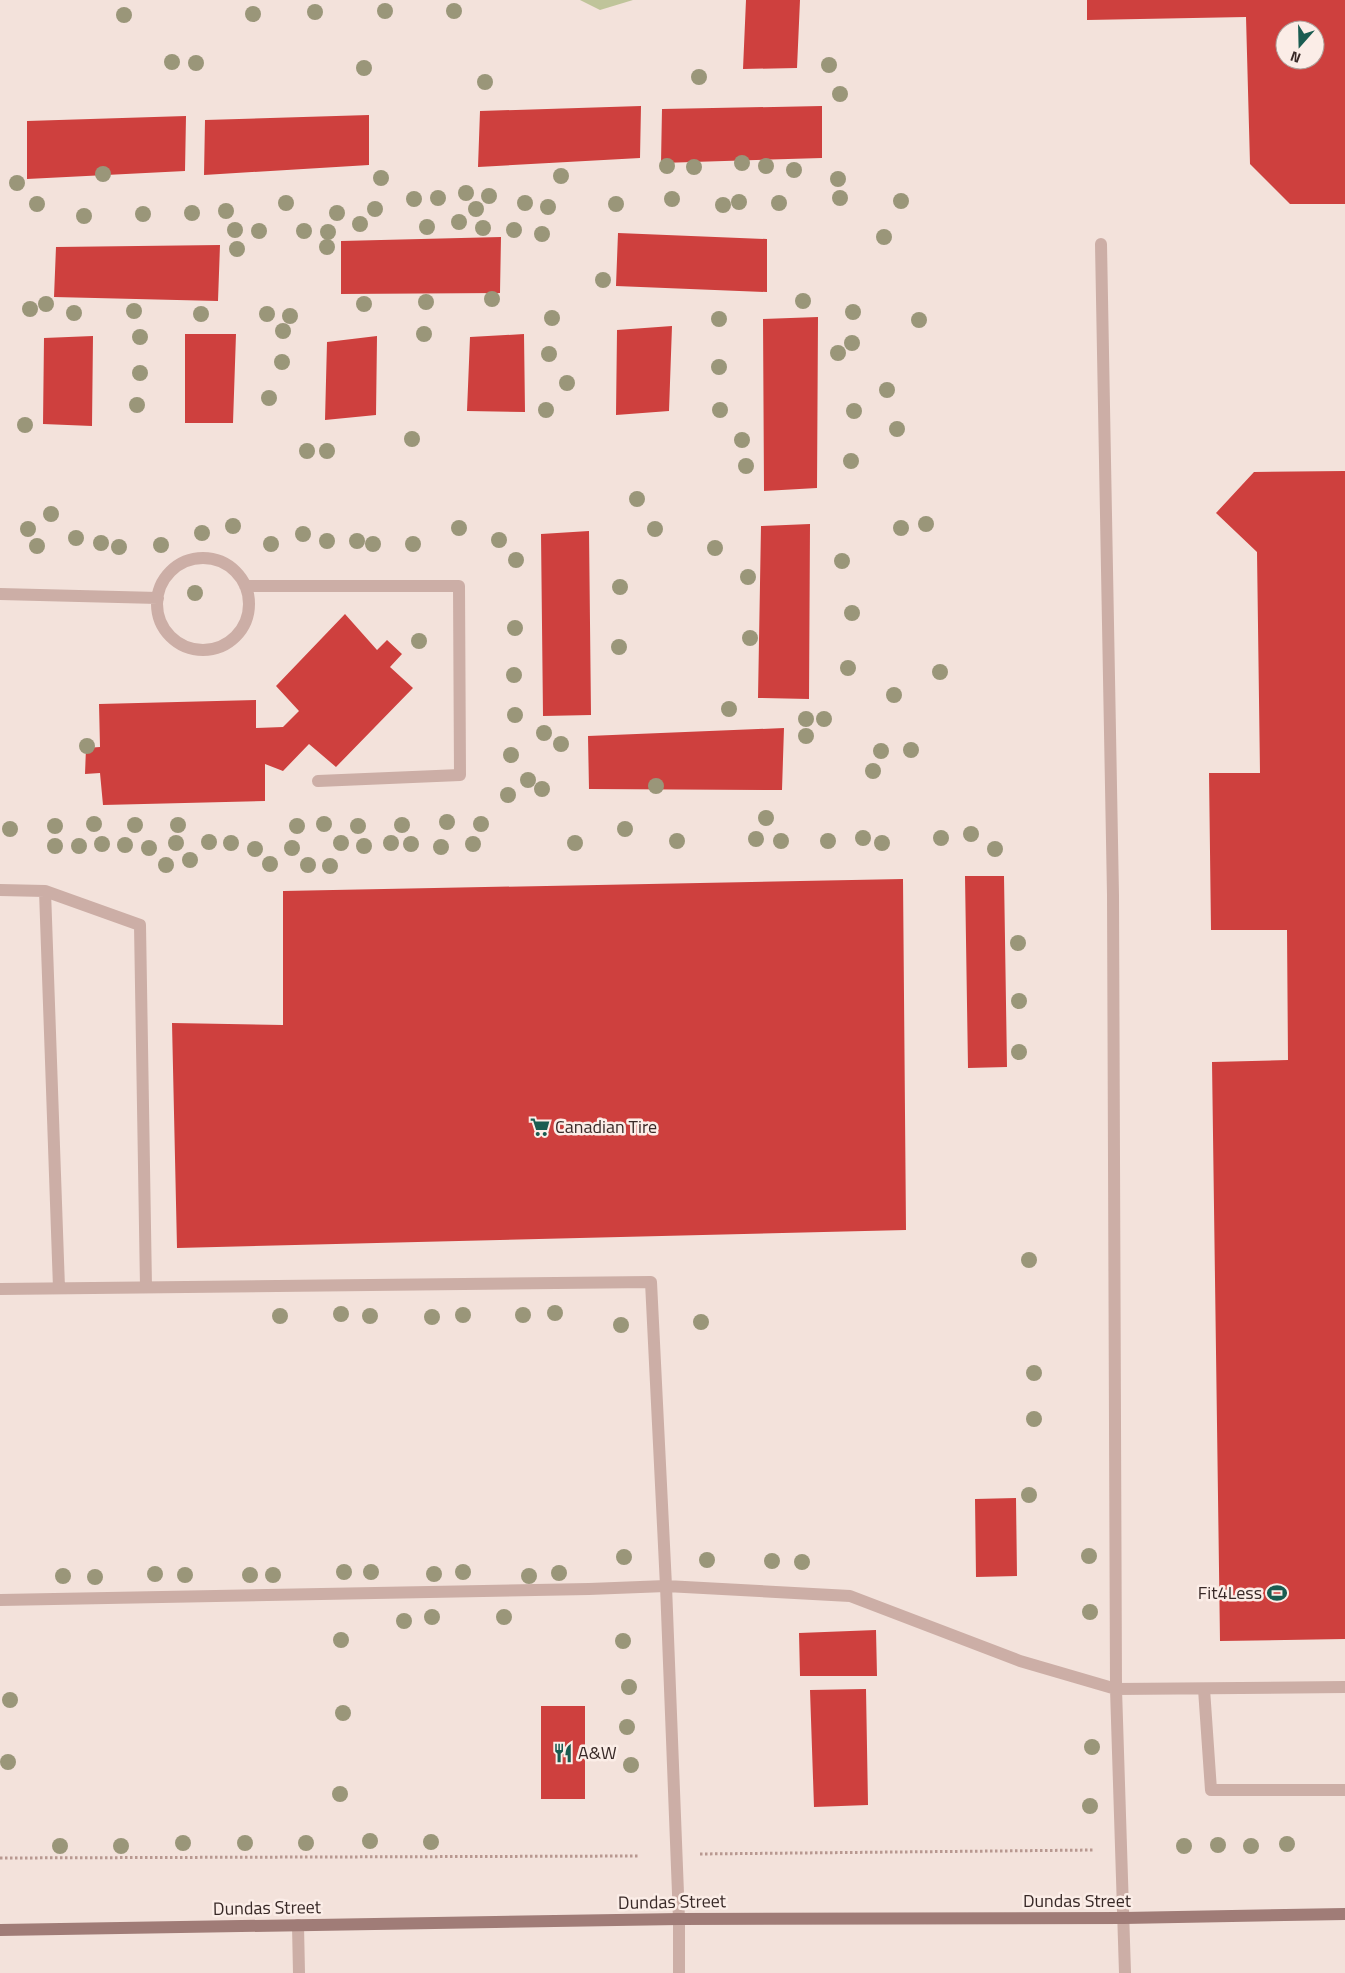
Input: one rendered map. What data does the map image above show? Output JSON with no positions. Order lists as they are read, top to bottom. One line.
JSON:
{"streets":{"main road":["Dundas Street"]},"places":{"supermarket":["Canadian Tire"],"sports":["Fit4Less"],"restaurant":["A&W"]},"north":"bottom"}
